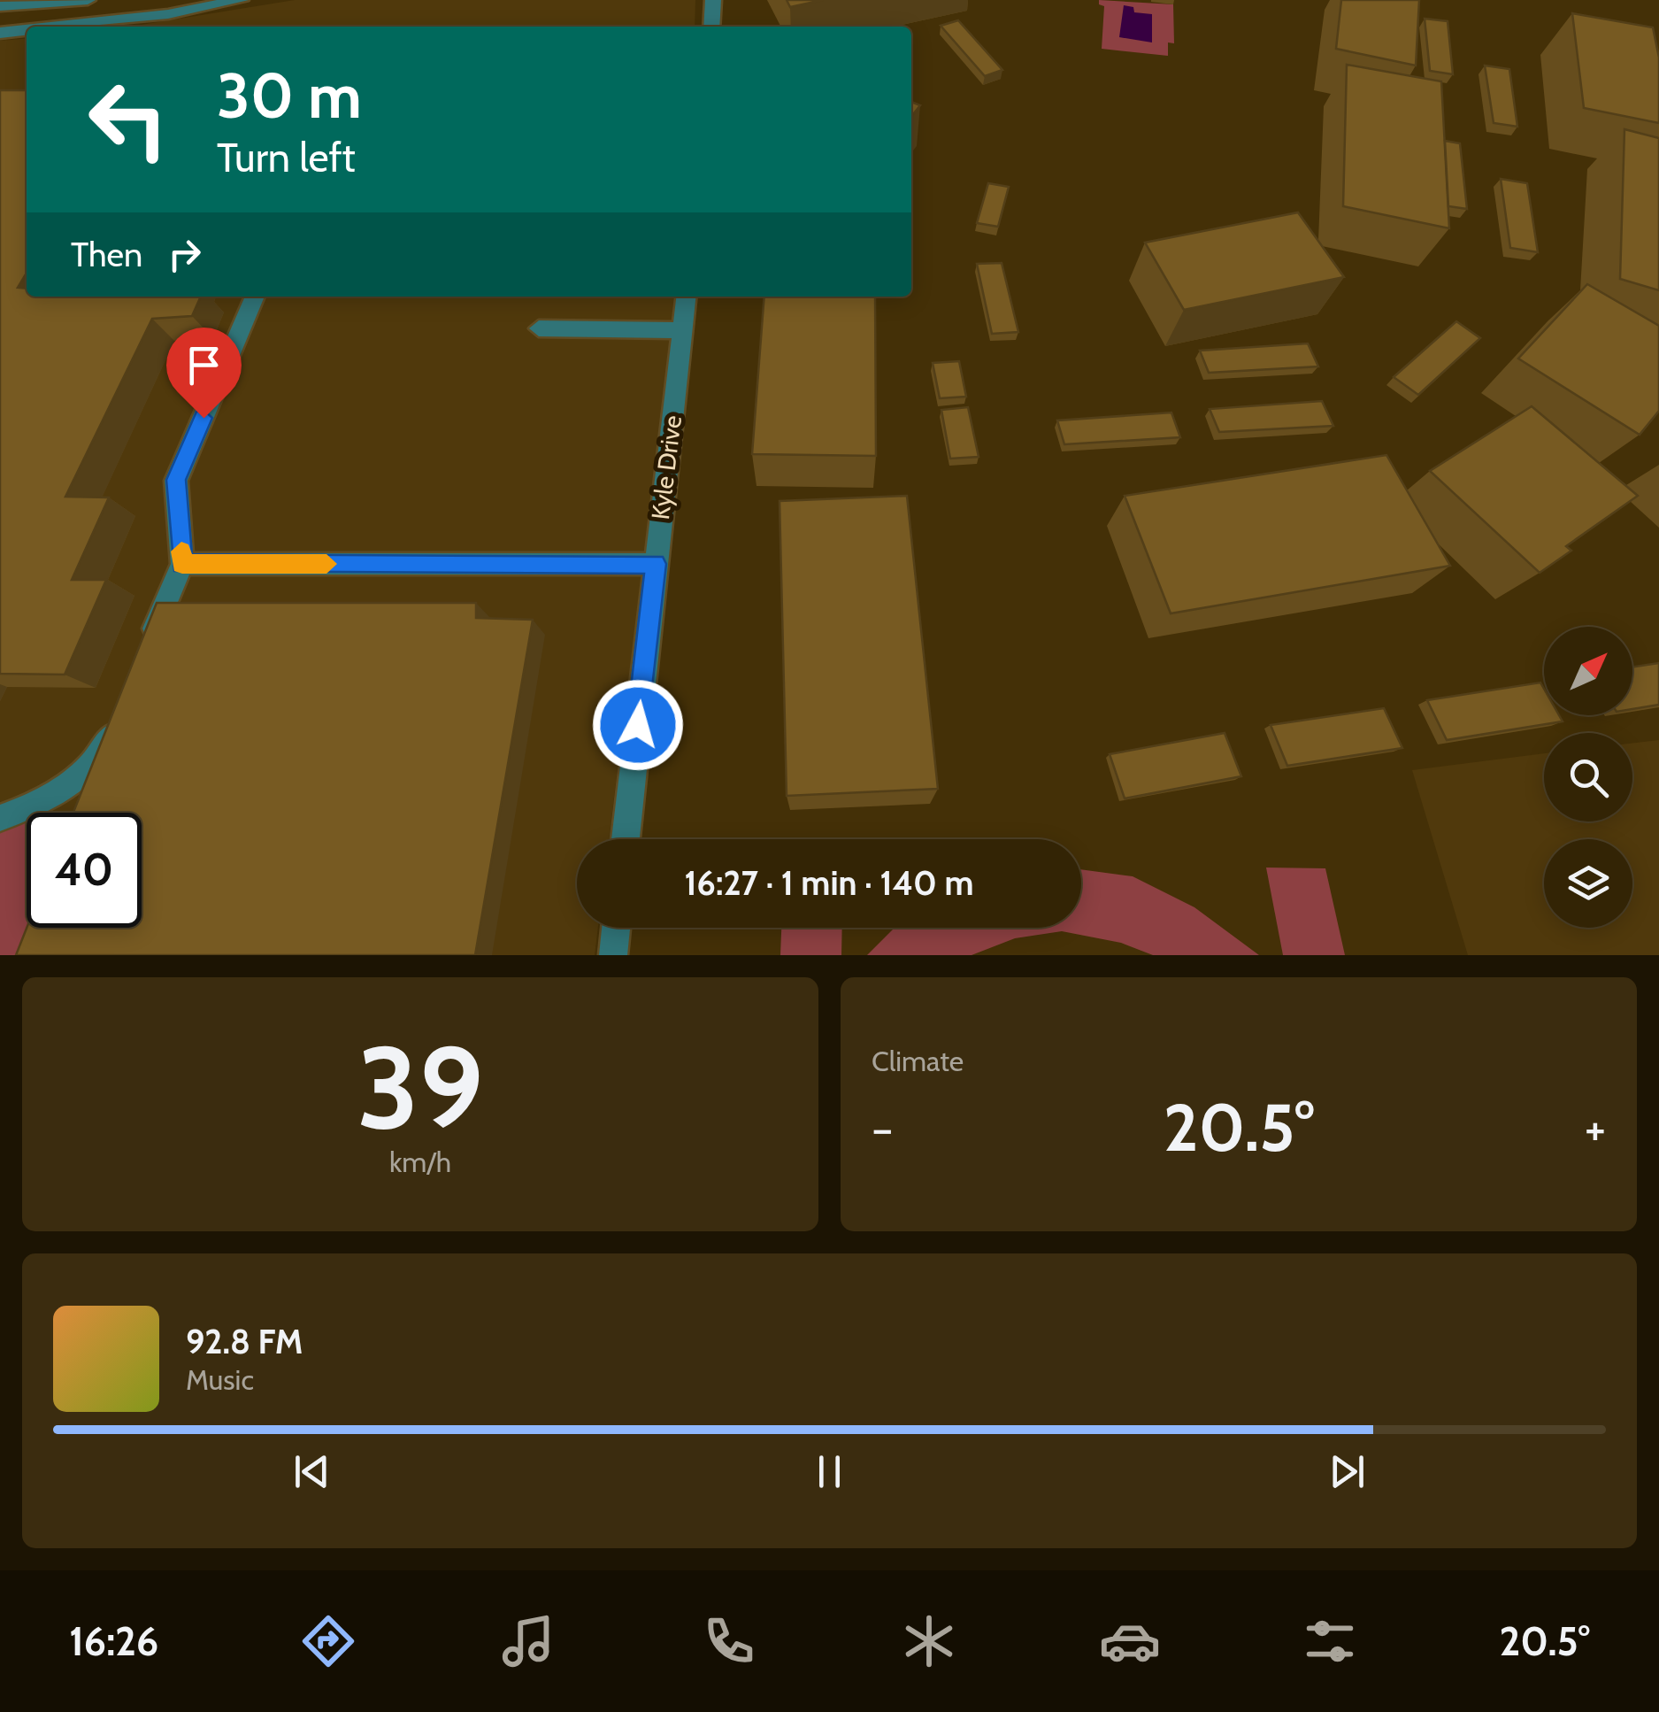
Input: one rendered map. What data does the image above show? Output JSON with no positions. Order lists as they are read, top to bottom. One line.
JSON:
{"streets":{"street":["Kyle Drive"]},"north":"top right","page":{"turn":["30 m","Turn left"],"then":"Then","limit":"40","trip":"16:27 · 1 min · 140 m","tile":[["39","km/h"],"Climate"],"heat":["−","20.5°","+"],"song":["92.8 FM","Music"],"tabs":["16:26","20.5°"]}}
